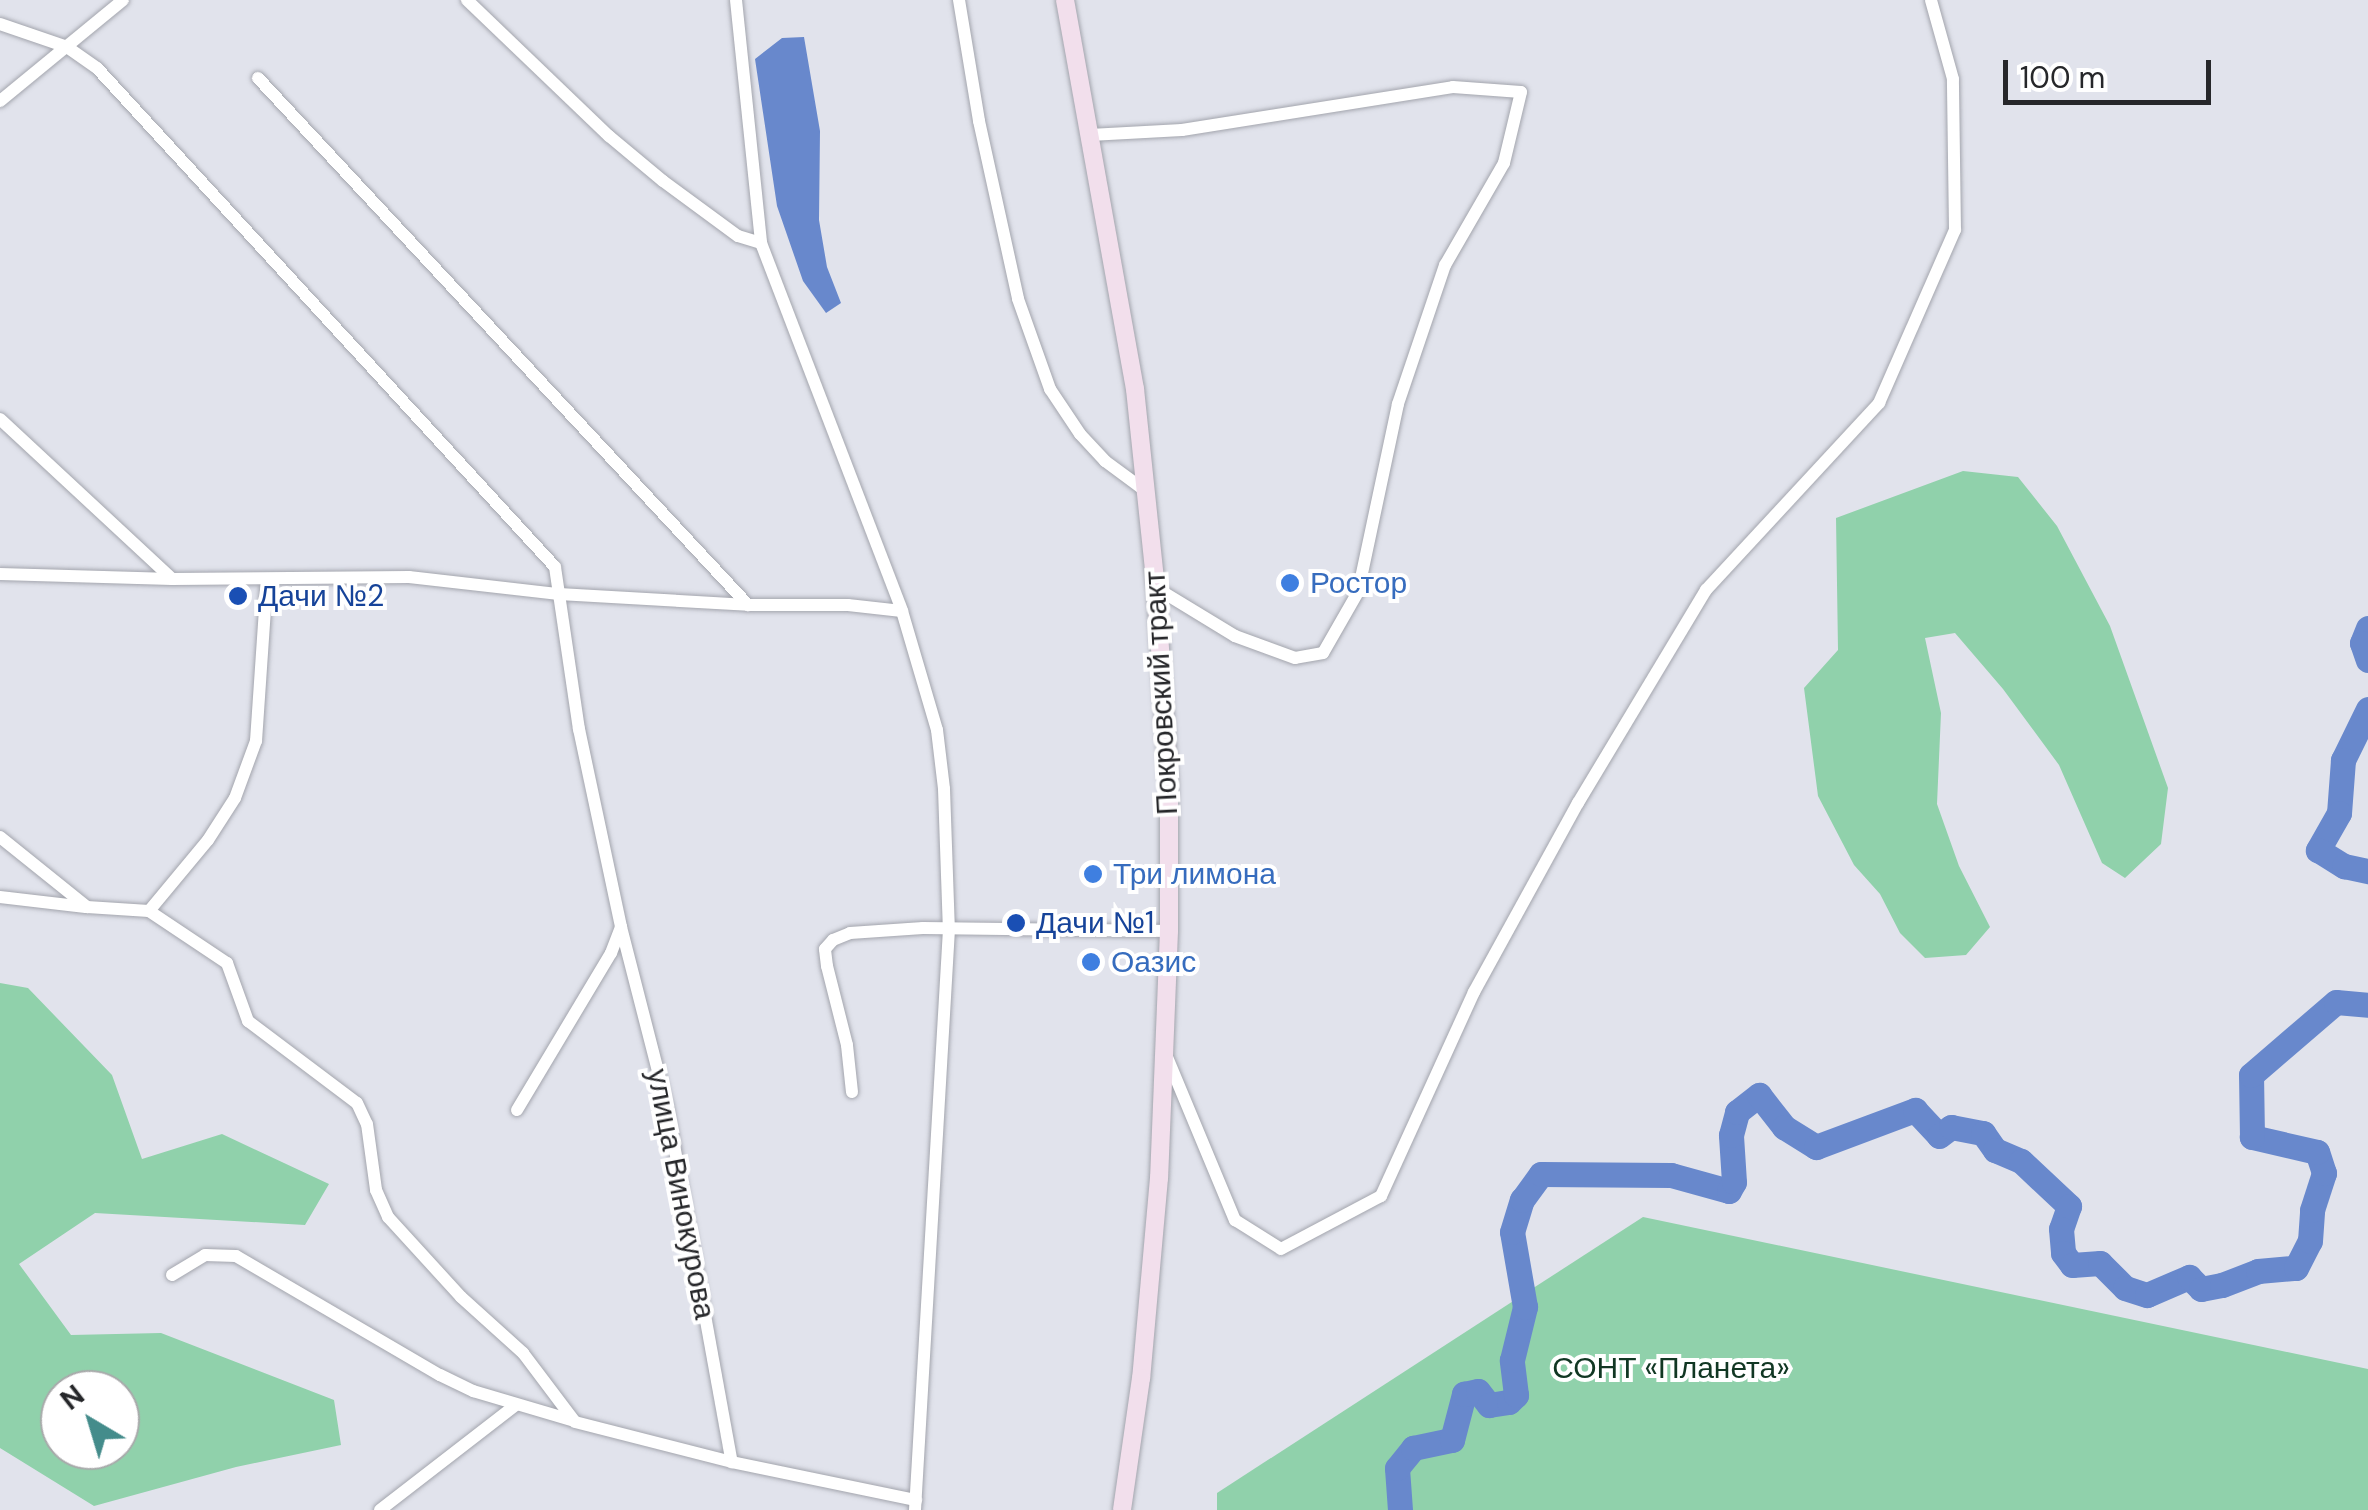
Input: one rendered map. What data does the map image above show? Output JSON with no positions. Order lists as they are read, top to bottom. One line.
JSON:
{"streets":{"main road":["Покровский тракт"],"street":["улица Винокурова"]},"parks":["СОНТ «Планета»"],"places":["Ростор","Дачи №2","Три лимона","Дачи №1","Оазис"],"scale_bar":"100 m","north":"top left"}
